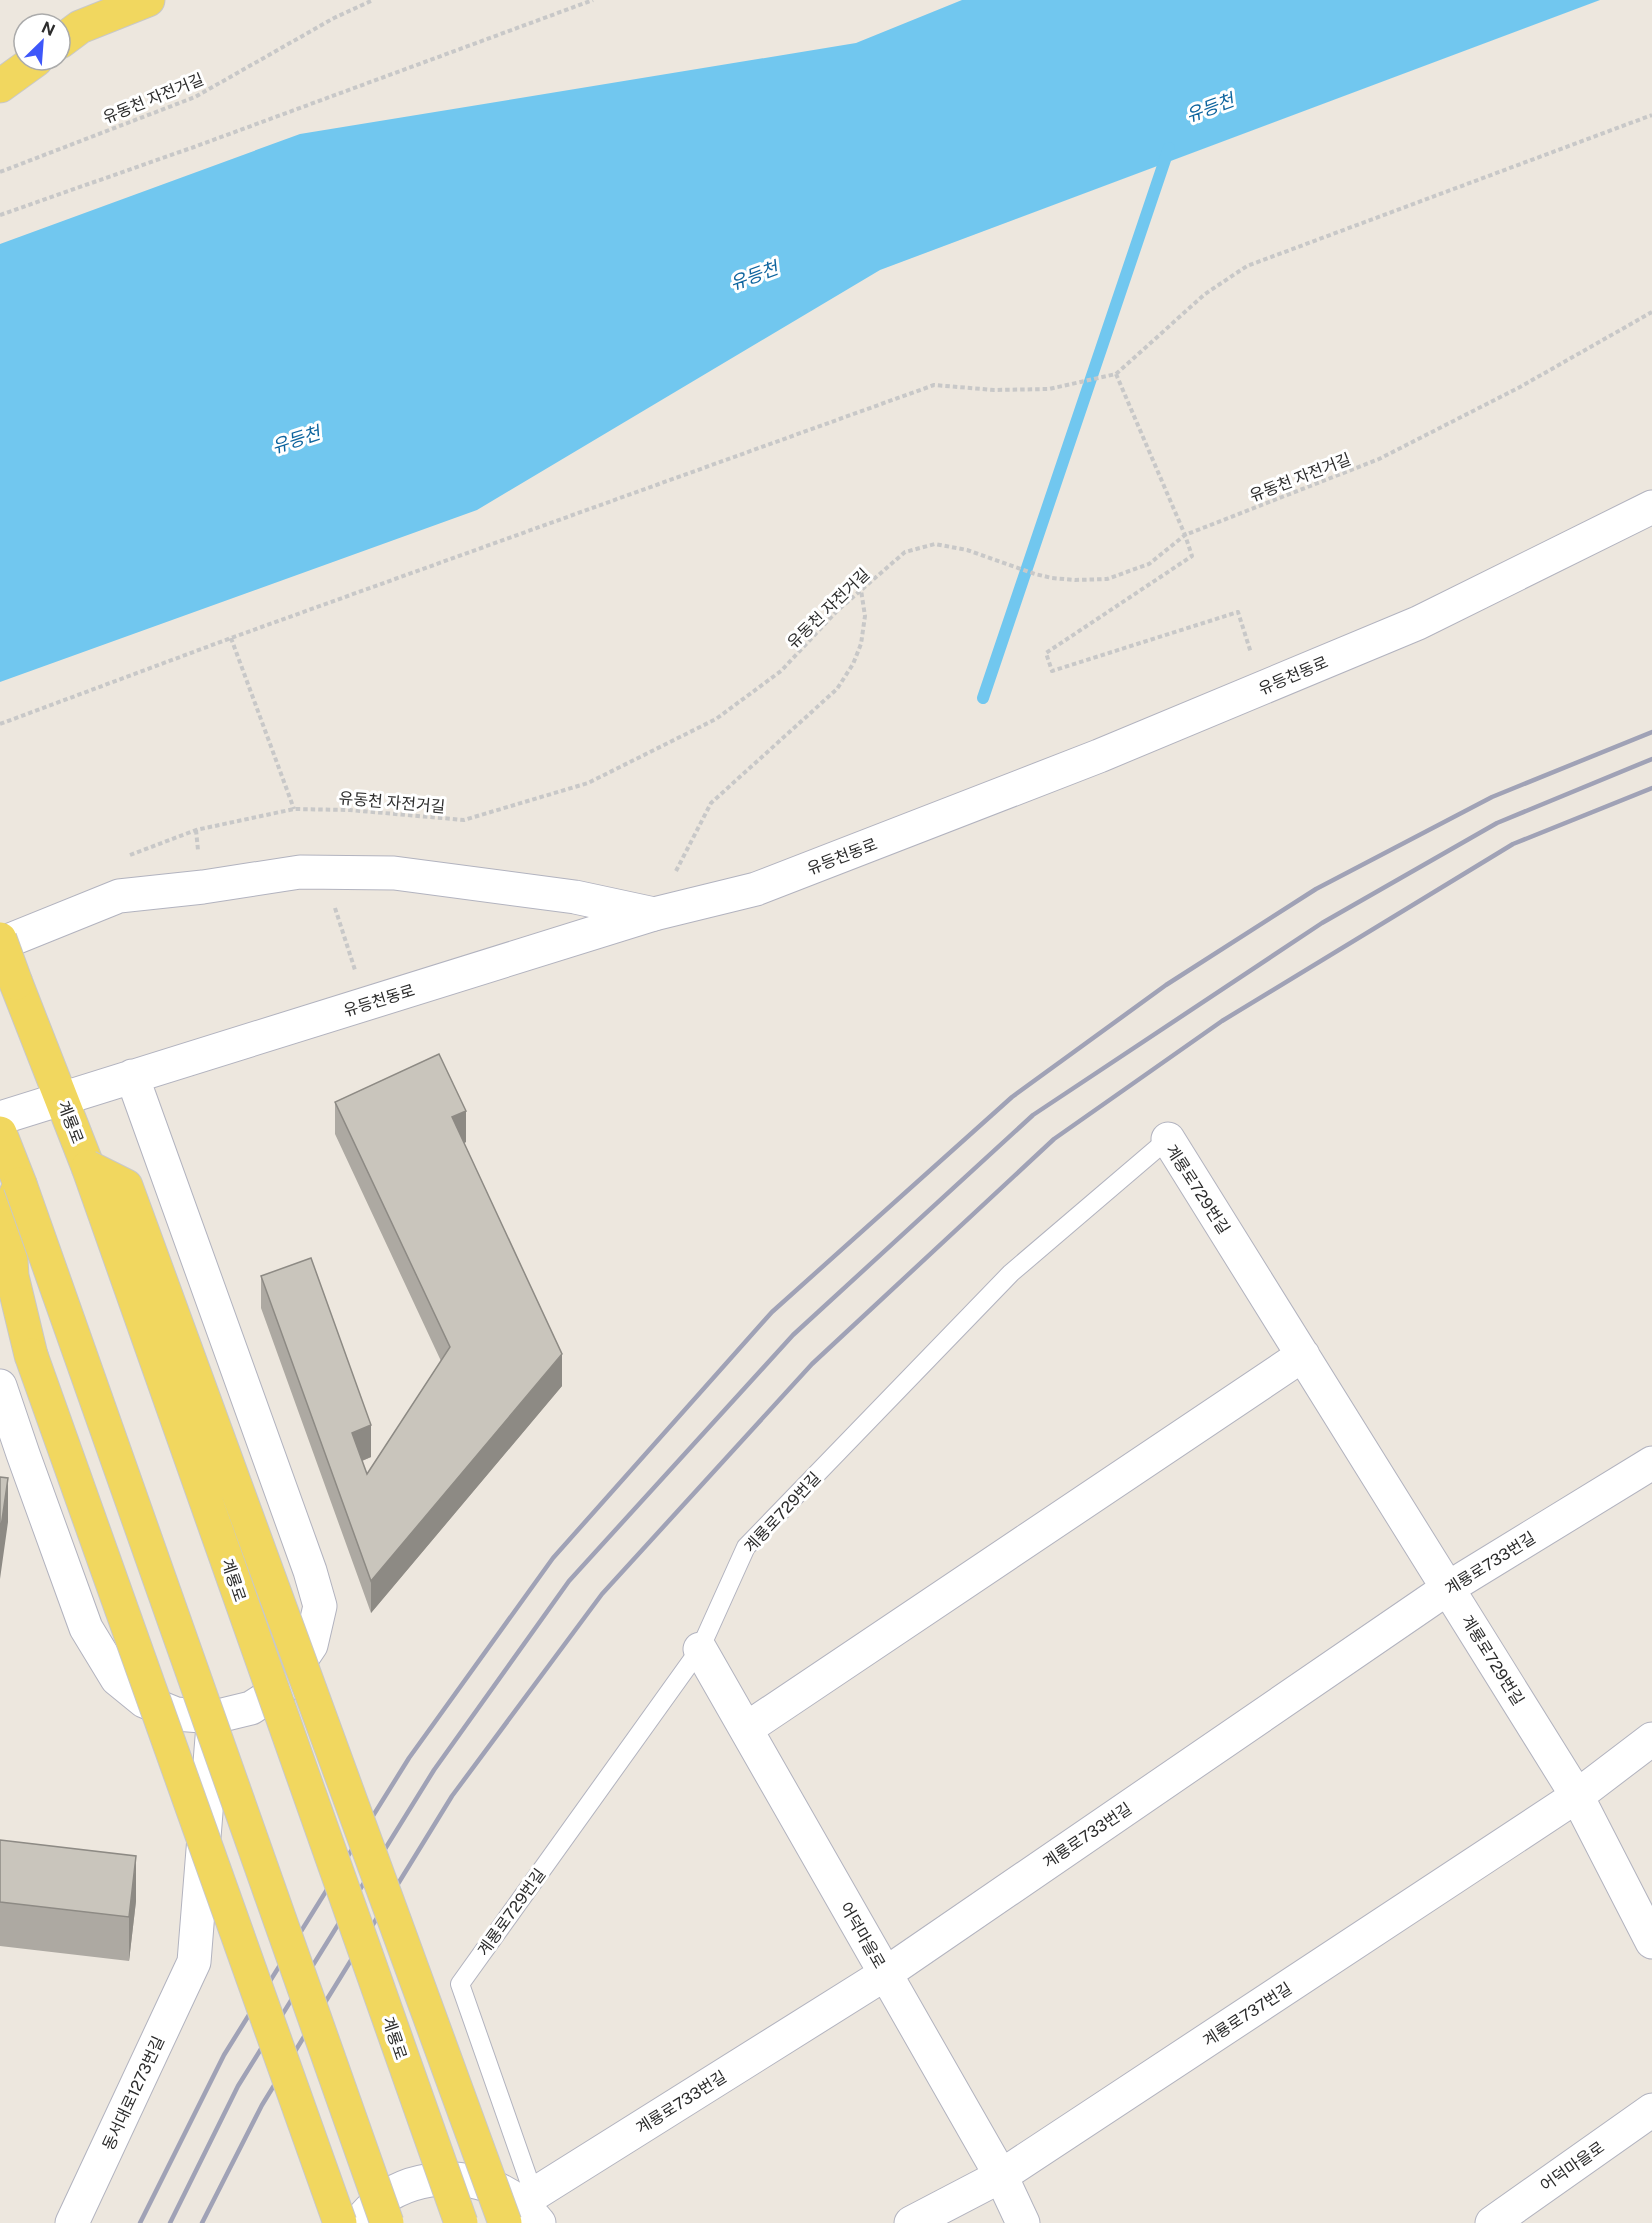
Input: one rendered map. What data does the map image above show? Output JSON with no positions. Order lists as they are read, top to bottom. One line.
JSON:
{"streets":{"main road":["계룡로"],"street":["유등천동로","계룡로729번길","계룡로733번길","어덕마을로","계룡로737번길","동서대로1273번길"],"path":["유동천 자전거길"]},"crossings":[["유등천동로","계룡로"],["계룡로729번길","계룡로733번길"],["계룡로729번길","어덕마을로"],["계룡로729번길","계룡로737번길"],["계룡로733번길","어덕마을로"],["어덕마을로","계룡로737번길"]],"water":["유등천"],"north":"top right"}
